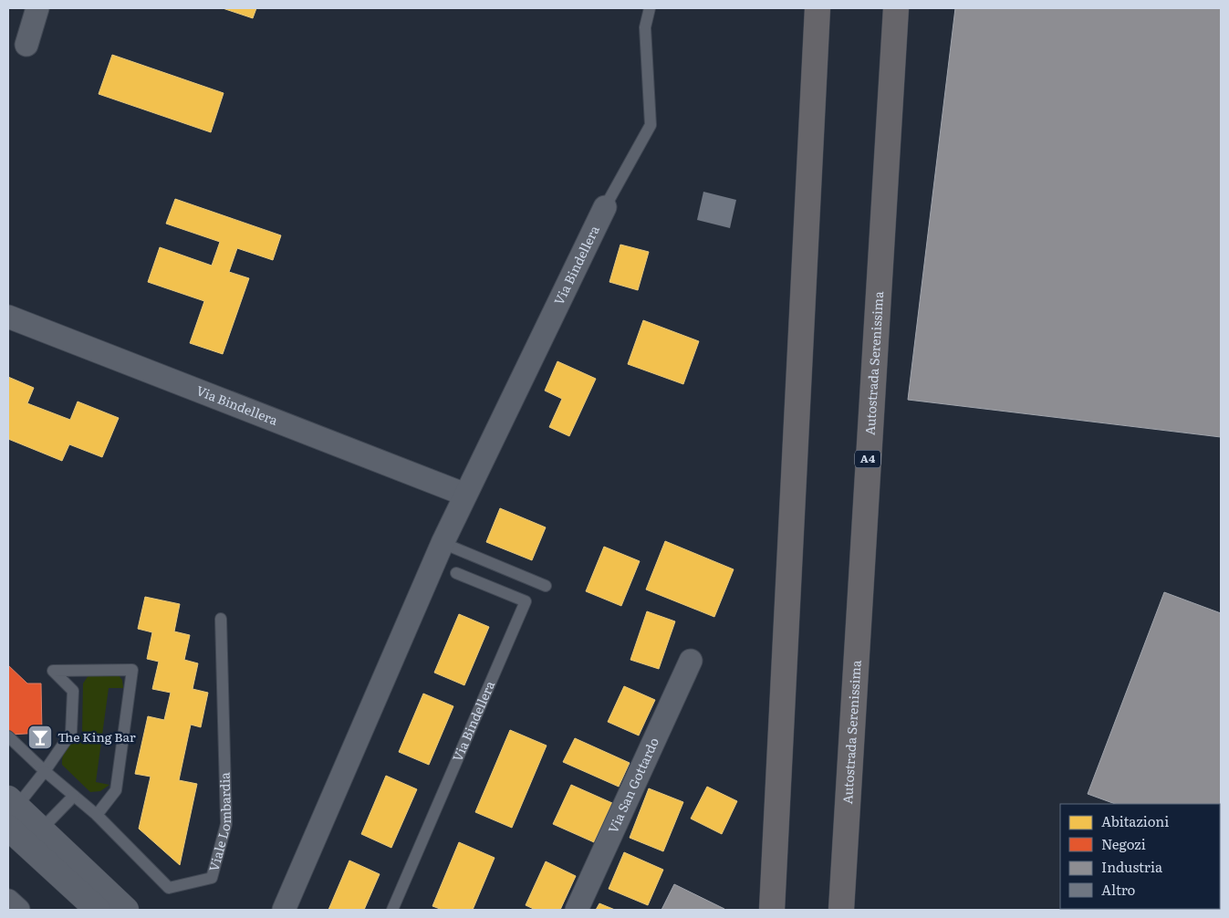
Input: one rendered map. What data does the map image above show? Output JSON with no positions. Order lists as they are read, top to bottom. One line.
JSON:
{"streets":{"highway":["Autostrada Serenissima","A4"],"street":["Via Bindellera","Via San Gottardo"],"lane":["Viale Lombardia"]},"places":{"bar":["The King Bar"]},"legend":["Abitazioni","Negozi","Industria","Altro"]}
